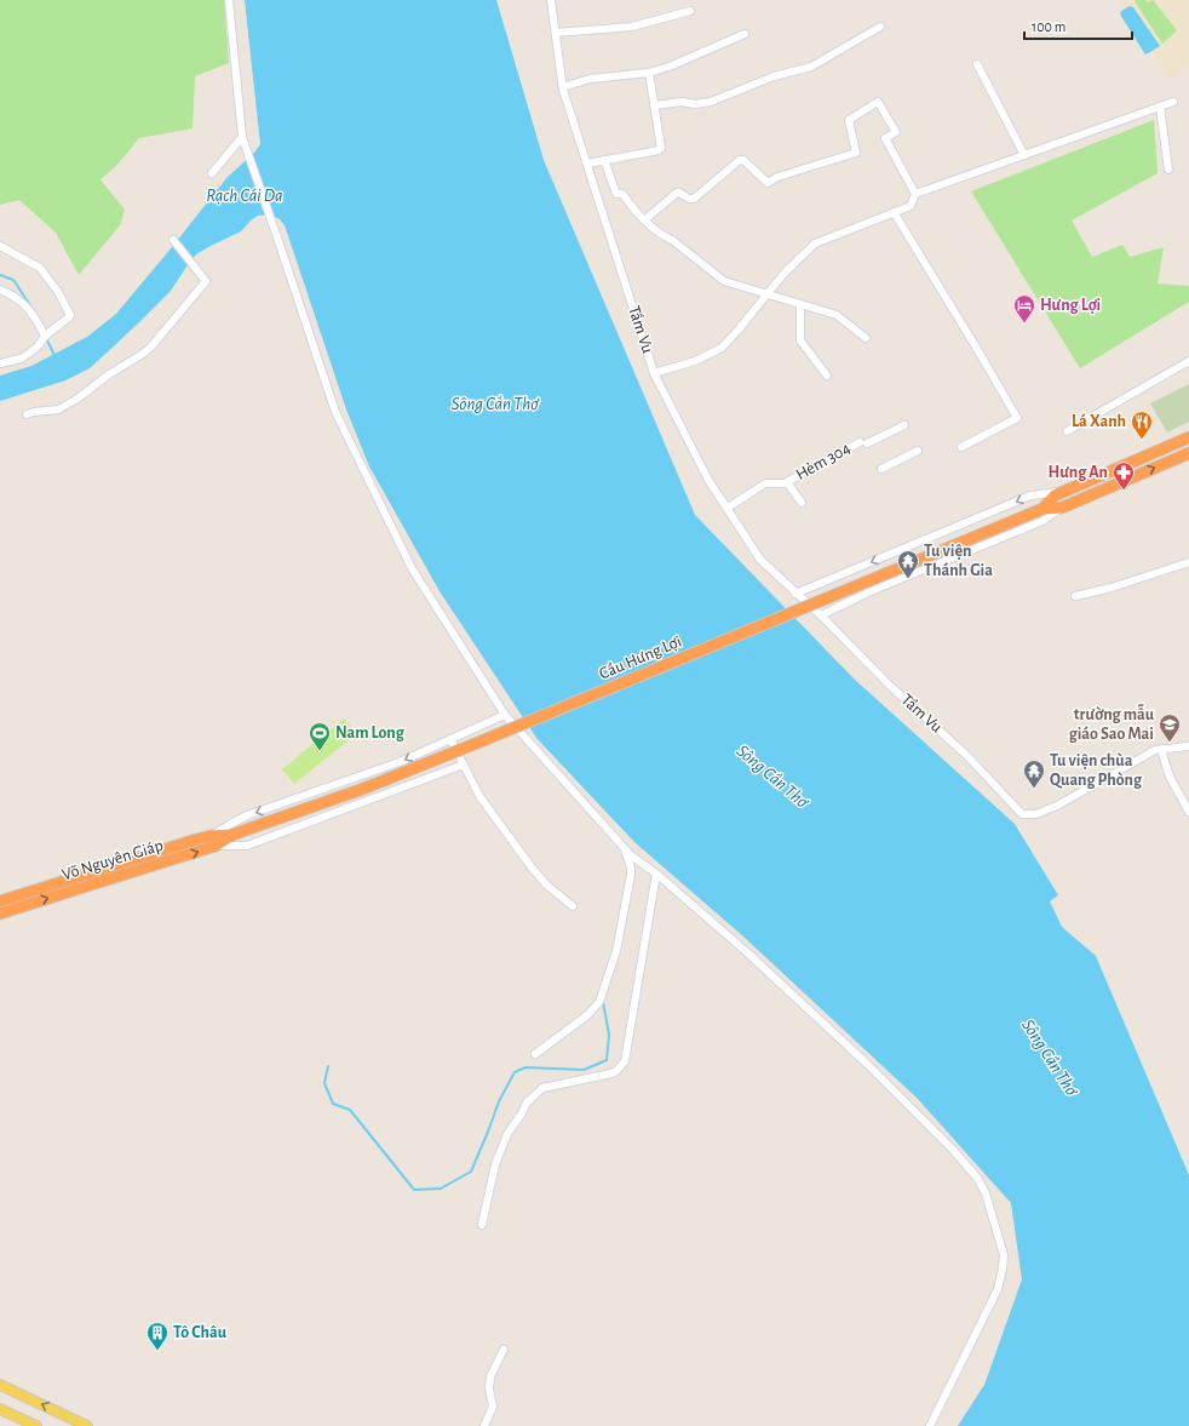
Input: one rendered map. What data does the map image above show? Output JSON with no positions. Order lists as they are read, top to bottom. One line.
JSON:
{"streets":{"highway":["Cầu Hưng Lợi","Võ Nguyên Giáp"],"street":["Tầm Vu","Hẻm 304"]},"crossings":[["Tầm Vu","Hẻm 304"],["Cầu Hưng Lợi","Võ Nguyên Giáp"]],"water":["Rạch Cái Da","Sông Cần Thơ"],"places":{"hotel":["Hưng Lợi"],"restaurant":["Lá Xanh"],"pharmacy":["Hưng An"],"temple":["Tu viện Thánh Gia","Tu viện chùa Quang Phòng"],"school or university":["trường mẫu giáo Sao Mai"],"sports":["Nam Long"],"building":["Tô Châu"]},"scale_bar":"100 m"}
